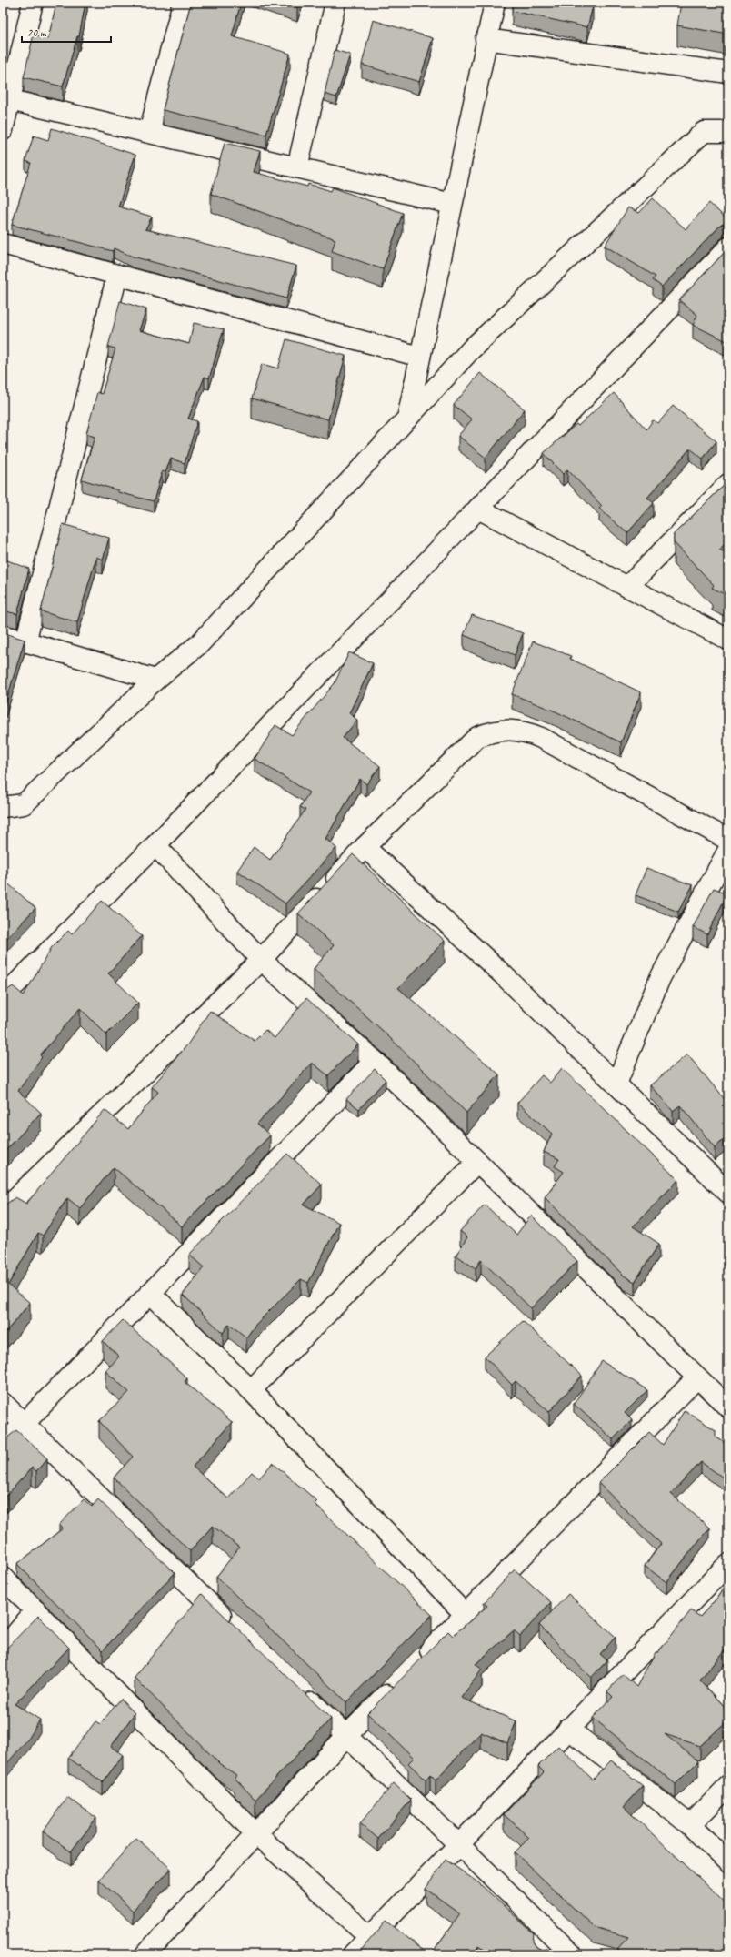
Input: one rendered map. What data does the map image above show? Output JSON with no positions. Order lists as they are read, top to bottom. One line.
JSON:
{"scale_bar":"20 m"}
